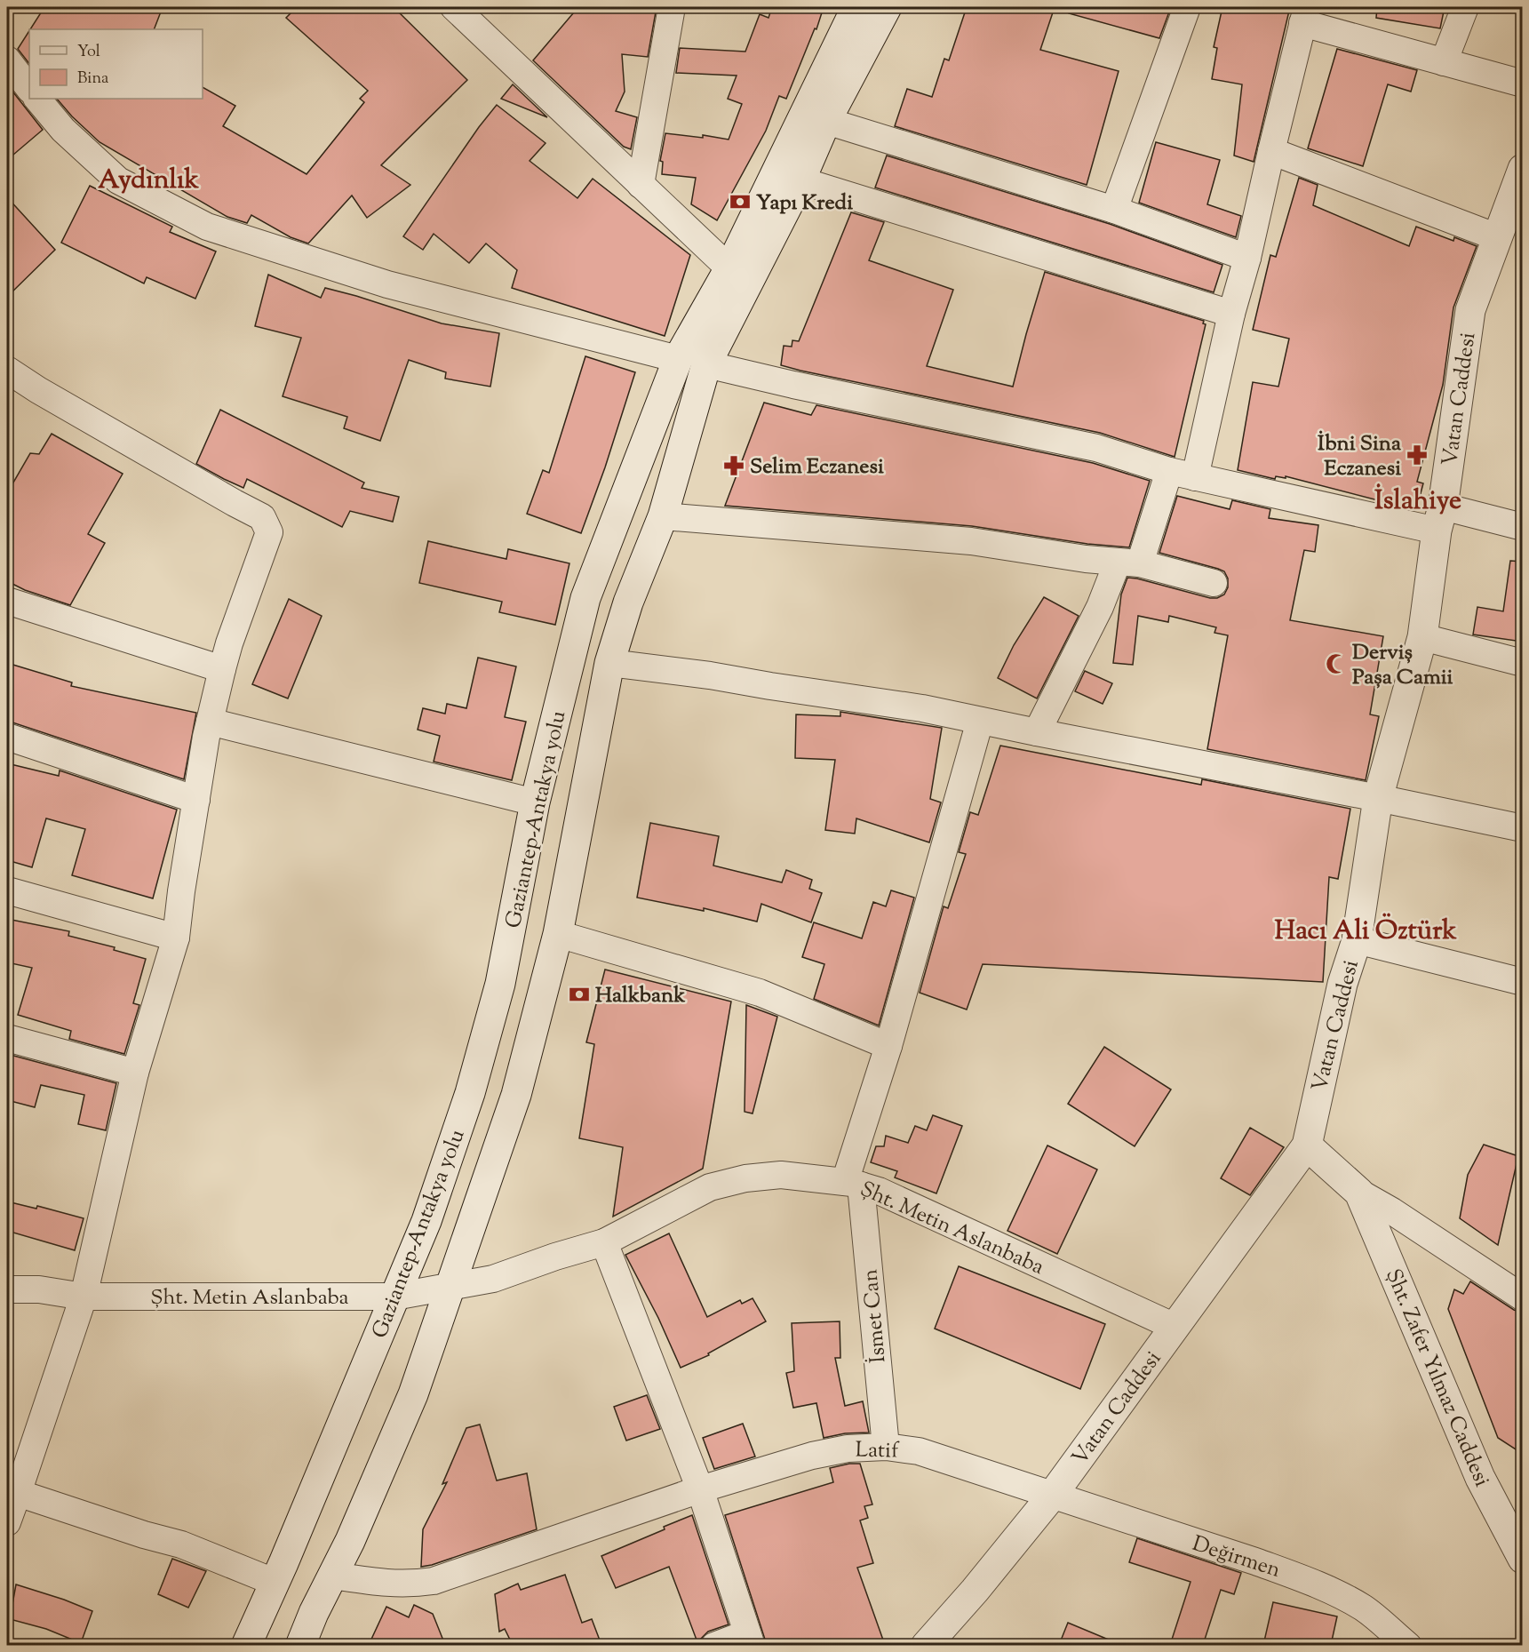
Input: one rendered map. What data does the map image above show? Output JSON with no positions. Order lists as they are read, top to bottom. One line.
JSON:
{"streets":{"main road":["Vatan Caddesi","Gaziantep-Antakya yolu","Şht. Zafer Yılmaz Caddesi"],"street":["Şht. Metin Aslanbaba","İsmet Can","Latif","Değirmen"]},"crossings":[["Vatan Caddesi","Şht. Metin Aslanbaba"],["Vatan Caddesi","Latif"],["Vatan Caddesi","Değirmen"],["Gaziantep-Antakya yolu","Şht. Metin Aslanbaba"],["Gaziantep-Antakya yolu","Latif"],["Şht. Metin Aslanbaba","İsmet Can"],["İsmet Can","Latif"],["Latif","Değirmen"]],"districts":["Aydınlık","İslahiye","Hacı Ali Öztürk"],"places":{"bank":["Yapı Kredi","Halkbank"],"pharmacy":["İbni Sina Eczanesi","Selim Eczanesi"],"mosque":["Derviş Paşa Camii"]},"legend":["Yol","Bina"]}
